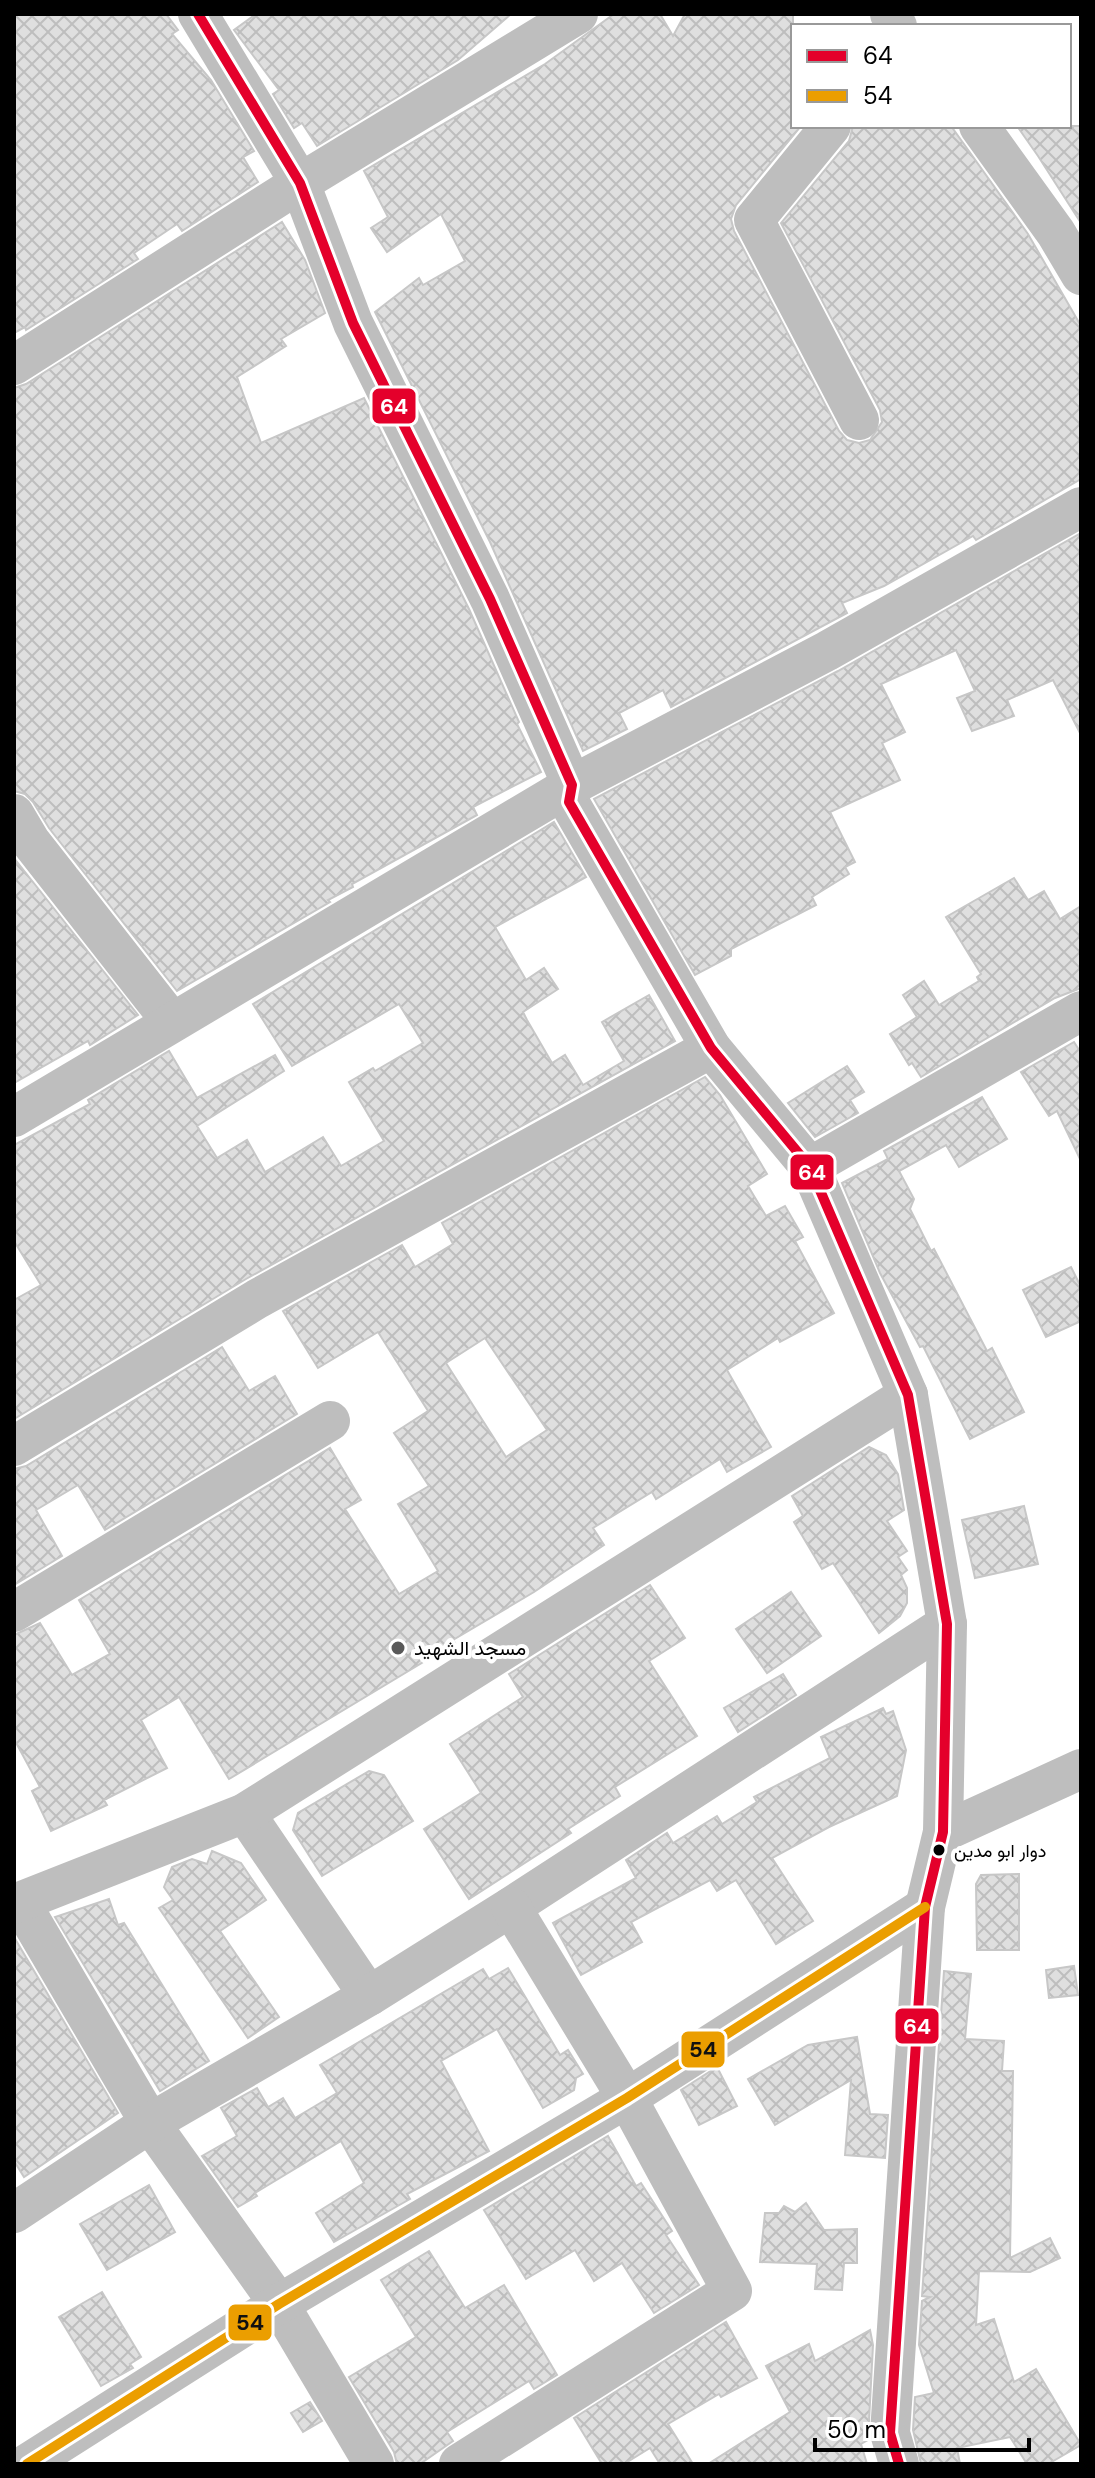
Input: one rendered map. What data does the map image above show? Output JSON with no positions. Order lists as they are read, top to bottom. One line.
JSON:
{"places":["مسجد الشهيد","دوار ابو مدين"],"lines":["transit line 64","transit line 54"],"legend":["64","54"],"scale_bar":"50 m"}
